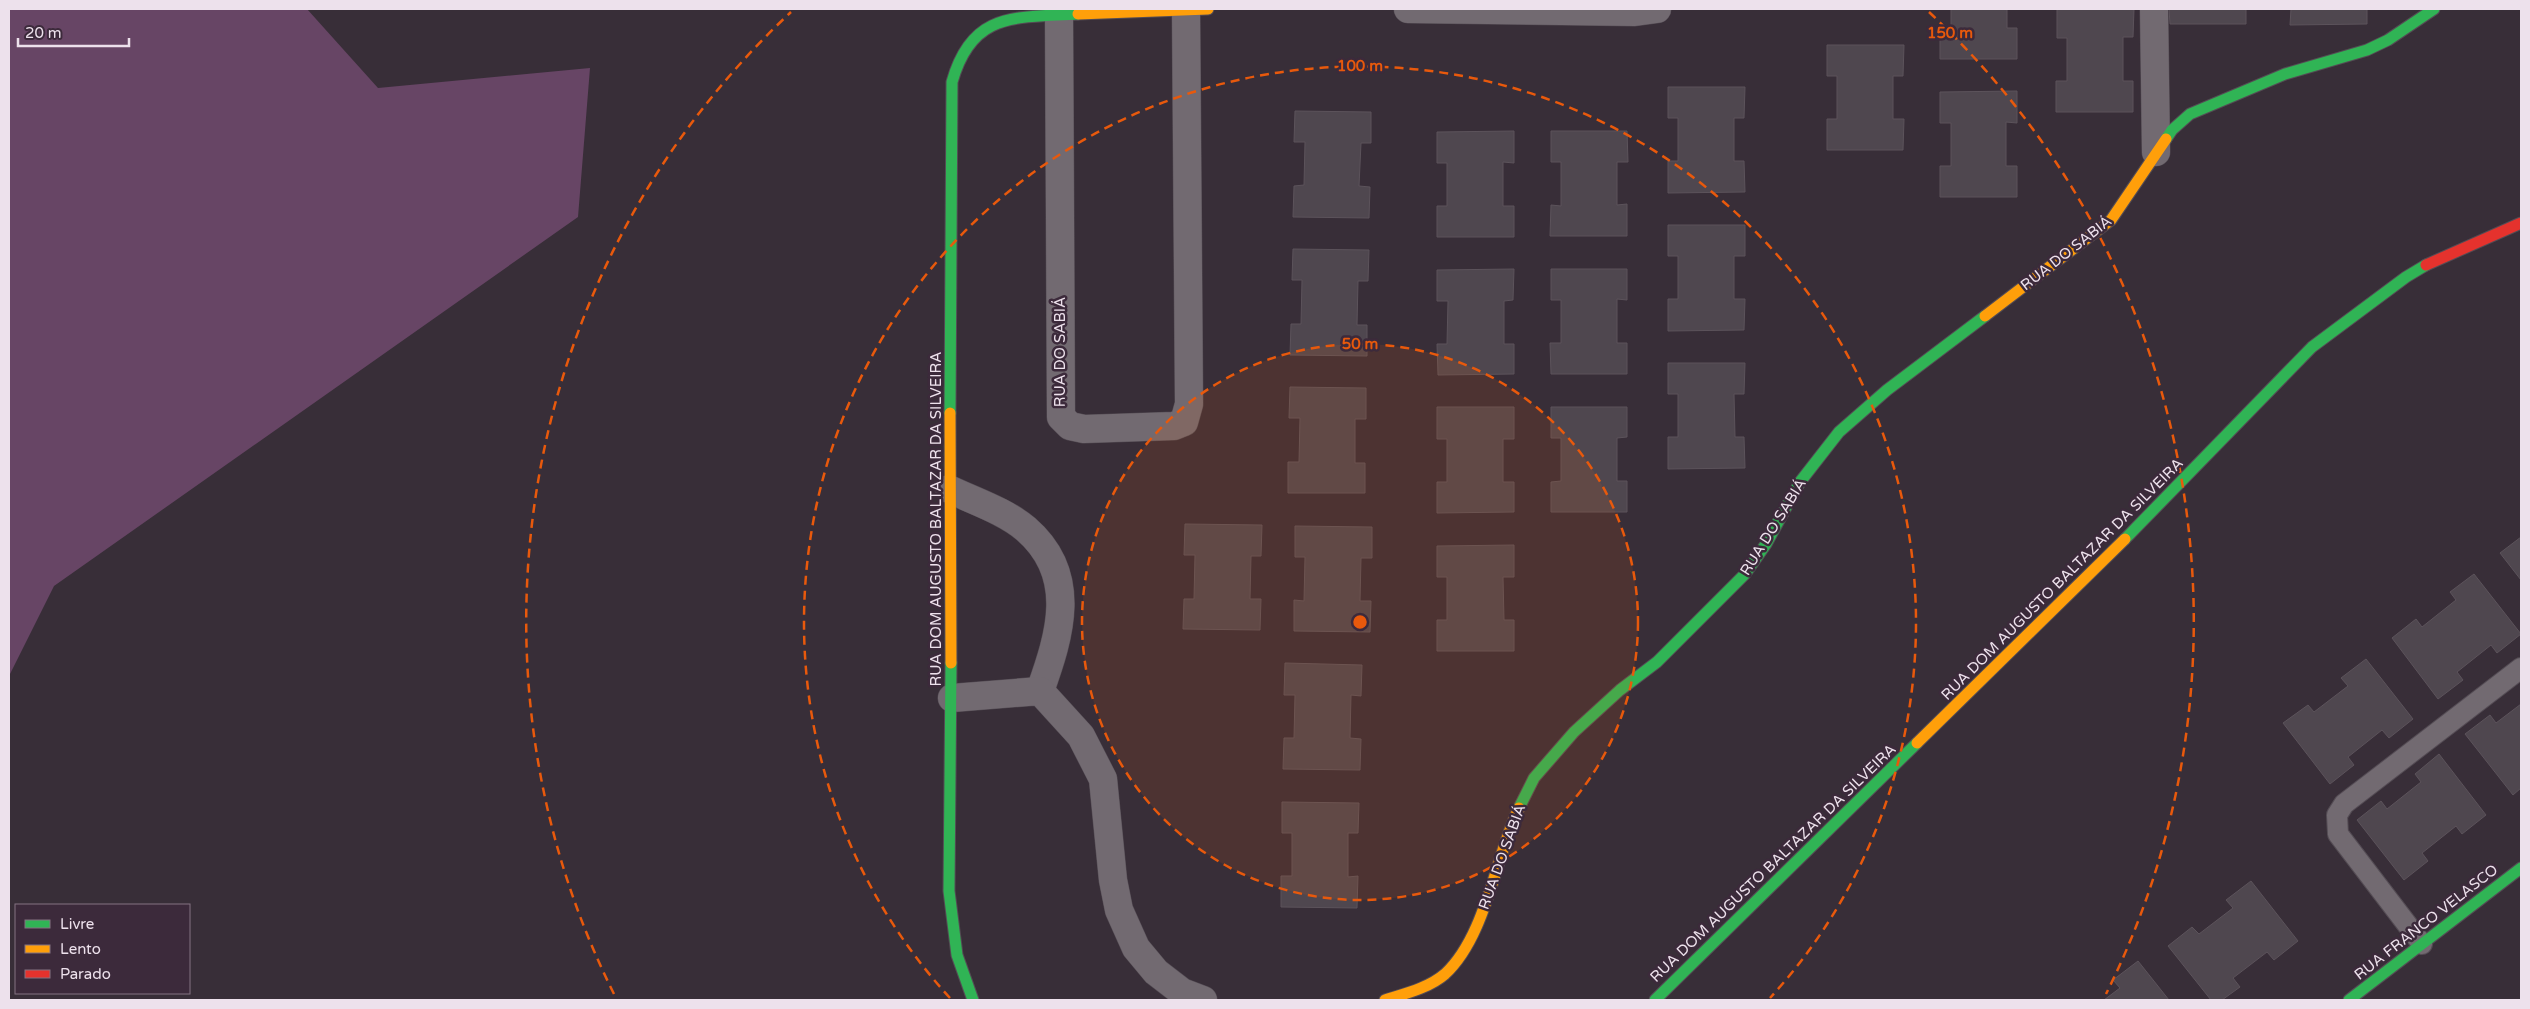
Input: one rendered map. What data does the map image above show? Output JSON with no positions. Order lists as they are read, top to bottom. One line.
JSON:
{"streets":{"street":["RUA DO SABIÁ","RUA DOM AUGUSTO BALTAZAR DA SILVEIRA","RUA FRANCO VELASCO"]},"crossings":[["RUA DO SABIÁ","RUA DOM AUGUSTO BALTAZAR DA SILVEIRA"]],"legend":["Livre","Lento","Parado"],"scale_bar":"20 m","rings":["150 m","100 m","50 m"]}
